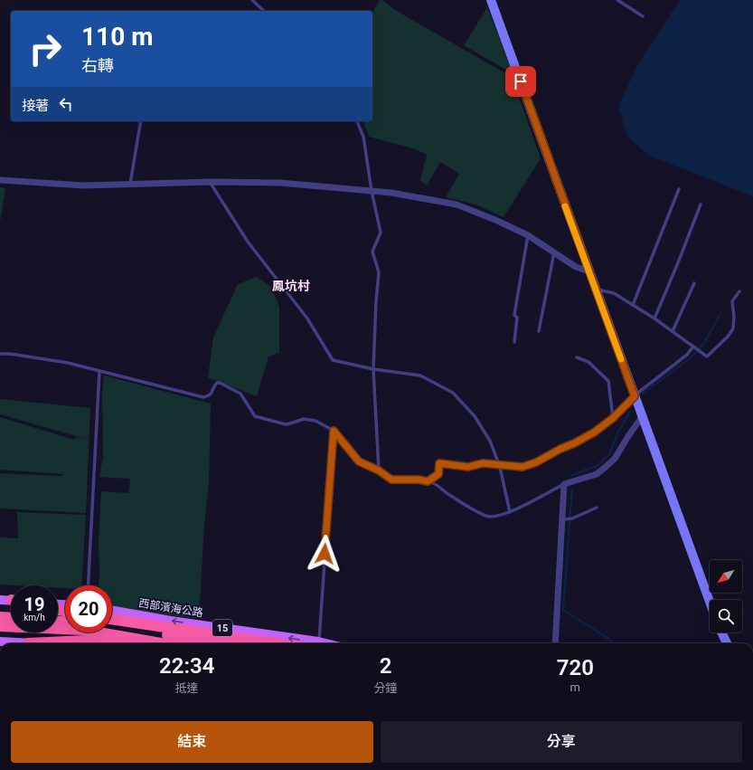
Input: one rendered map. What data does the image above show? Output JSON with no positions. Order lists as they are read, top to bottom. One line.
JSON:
{"streets":{"main road":["西部濱海公路","15"]},"one_way":["西部濱海公路"],"districts":["鳳坑村"],"north":"bottom left","page":{"turn":["110 m","右轉"],"then":"接著","speed":"19 km/h","limit":"20","eta":["22:34","抵達","2","分鐘","720","m"],"buttons":["結束","分享"]}}
